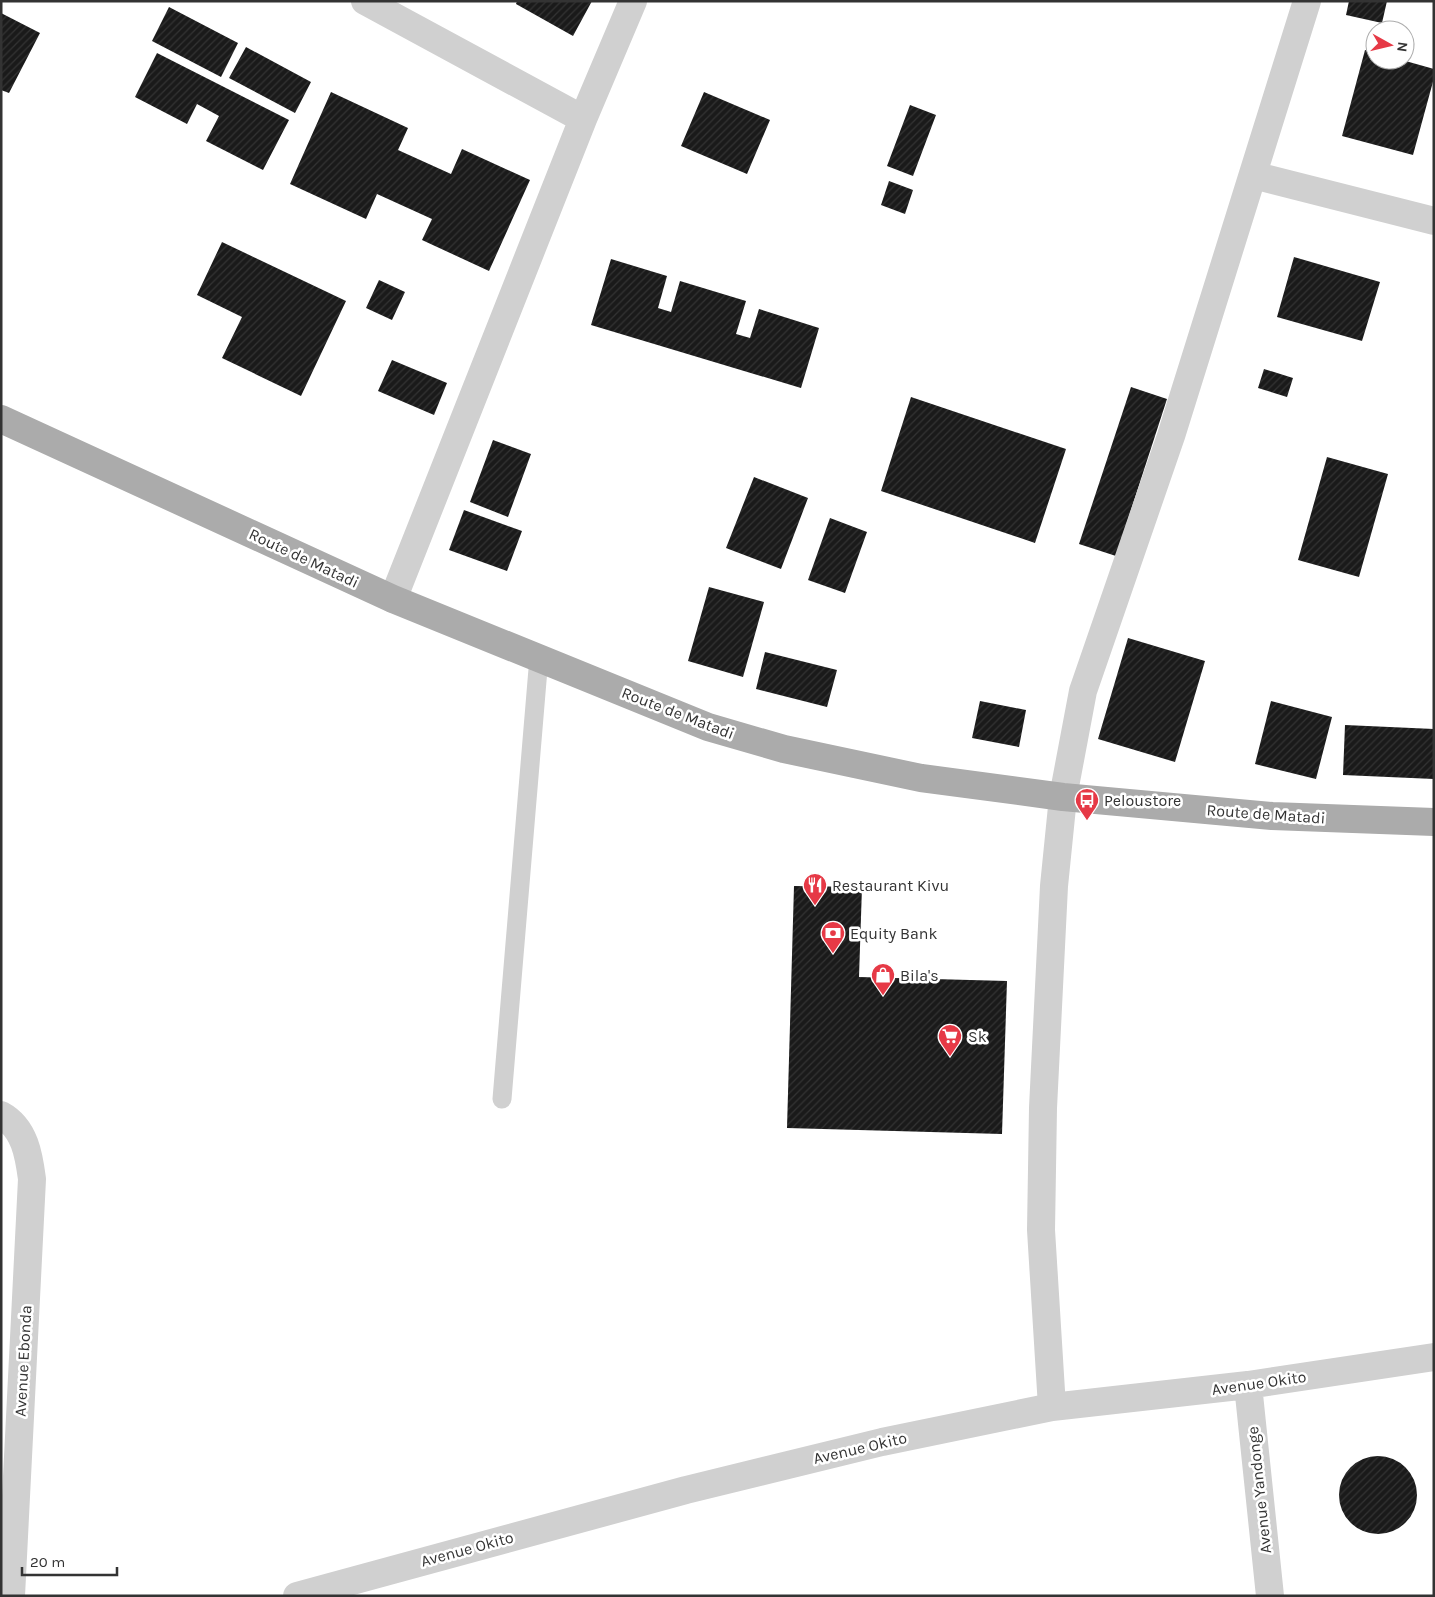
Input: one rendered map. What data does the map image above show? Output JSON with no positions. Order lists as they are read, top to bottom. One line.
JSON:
{"streets":{"main road":["Route de Matadi"],"street":["Avenue Ebonda","Avenue Okito","Avenue Yandonge"]},"crossings":[["Avenue Okito","Avenue Yandonge"]],"places":{"bus stop":["Peloustore"],"restaurant":["Restaurant Kivu"],"bank":["Equity Bank"],"shop":["Bila's"],"supermarket":["Sk"]},"scale_bar":"20 m","north":"right"}
